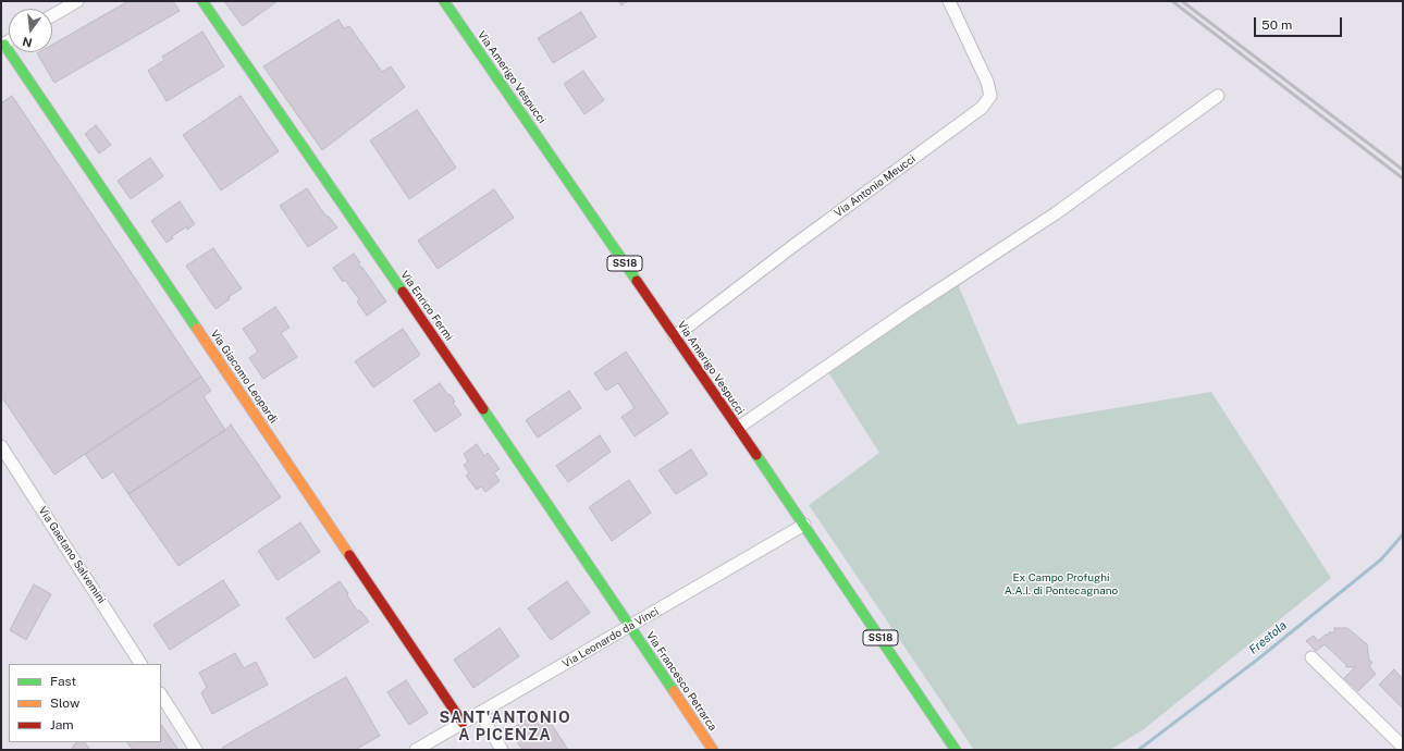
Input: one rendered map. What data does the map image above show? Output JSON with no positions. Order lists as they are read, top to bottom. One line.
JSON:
{"streets":{"street":["Via Amerigo Vespucci","Via Antonio Meucci","SS18","Via Enrico Fermi","Via Giacomo Leopardi","Via Gaetano Salvemini","Via Leonardo da Vinci","Via Francesco Petrarca"]},"crossings":[["Via Amerigo Vespucci","Via Antonio Meucci"],["Via Amerigo Vespucci","Via Leonardo da Vinci"],["Via Enrico Fermi","Via Leonardo da Vinci"],["Via Enrico Fermi","Via Francesco Petrarca"],["Via Giacomo Leopardi","Via Leonardo da Vinci"],["Via Leonardo da Vinci","Via Francesco Petrarca"]],"districts":["SANT'ANTONIO A PICENZA"],"water":["Frestola"],"parks":["Ex Campo Profughi A.A.I. di Pontecagnano"],"legend":["Fast","Slow","Jam"],"scale_bar":"50 m","north":"bottom"}
